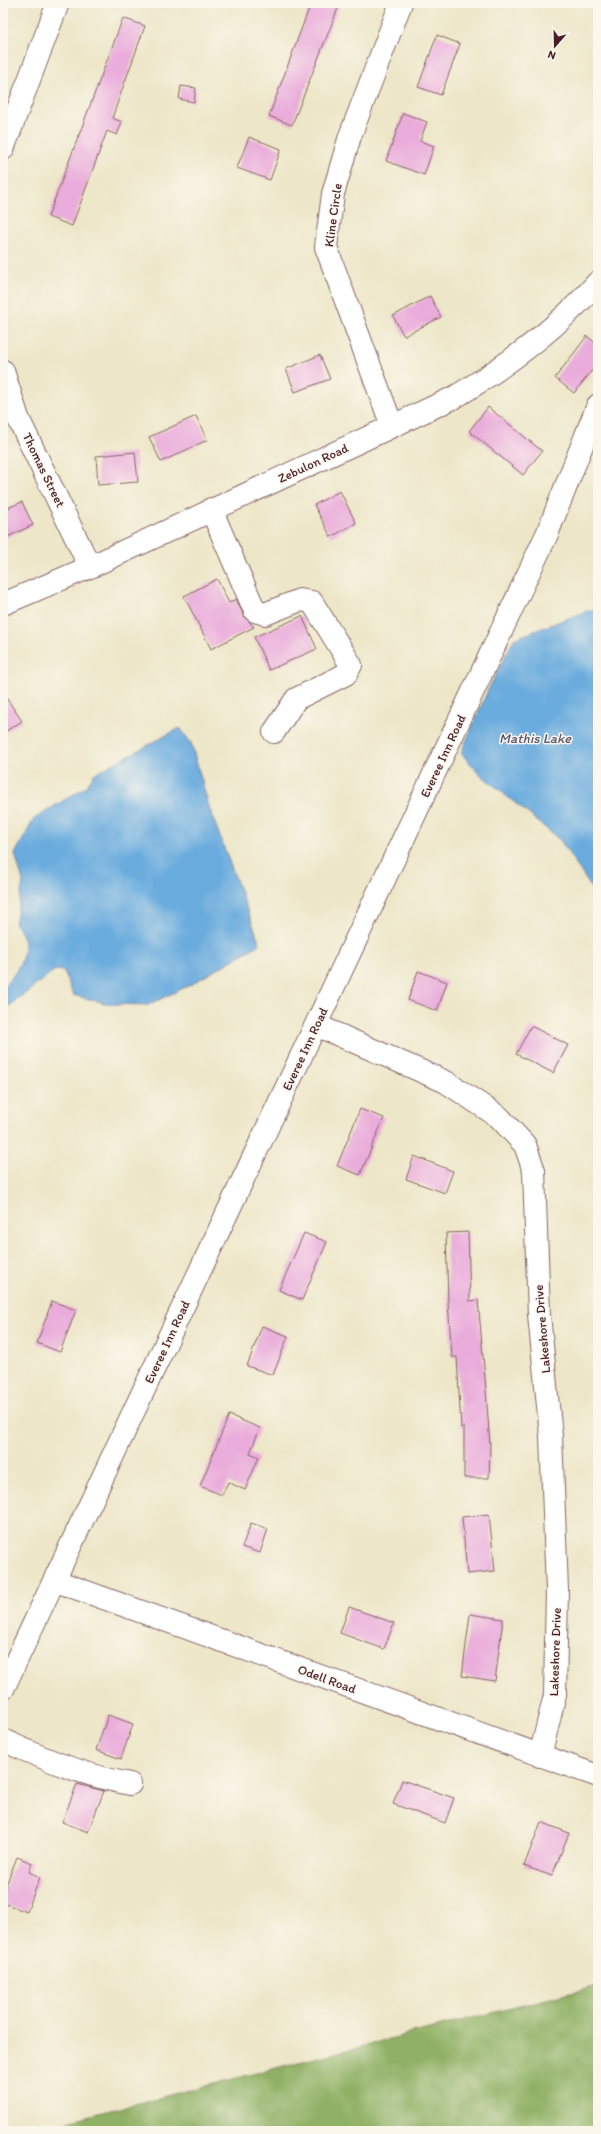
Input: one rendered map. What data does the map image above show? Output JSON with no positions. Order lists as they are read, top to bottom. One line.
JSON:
{"streets":{"street":["Kline Circle","Zebulon Road","Thomas Street","Everee Inn Road","Lakeshore Drive","Odell Road"]},"crossings":[["Kline Circle","Zebulon Road"],["Zebulon Road","Thomas Street"],["Everee Inn Road","Lakeshore Drive"],["Everee Inn Road","Odell Road"],["Lakeshore Drive","Odell Road"]],"water":["Mathis Lake"],"north":"bottom"}
